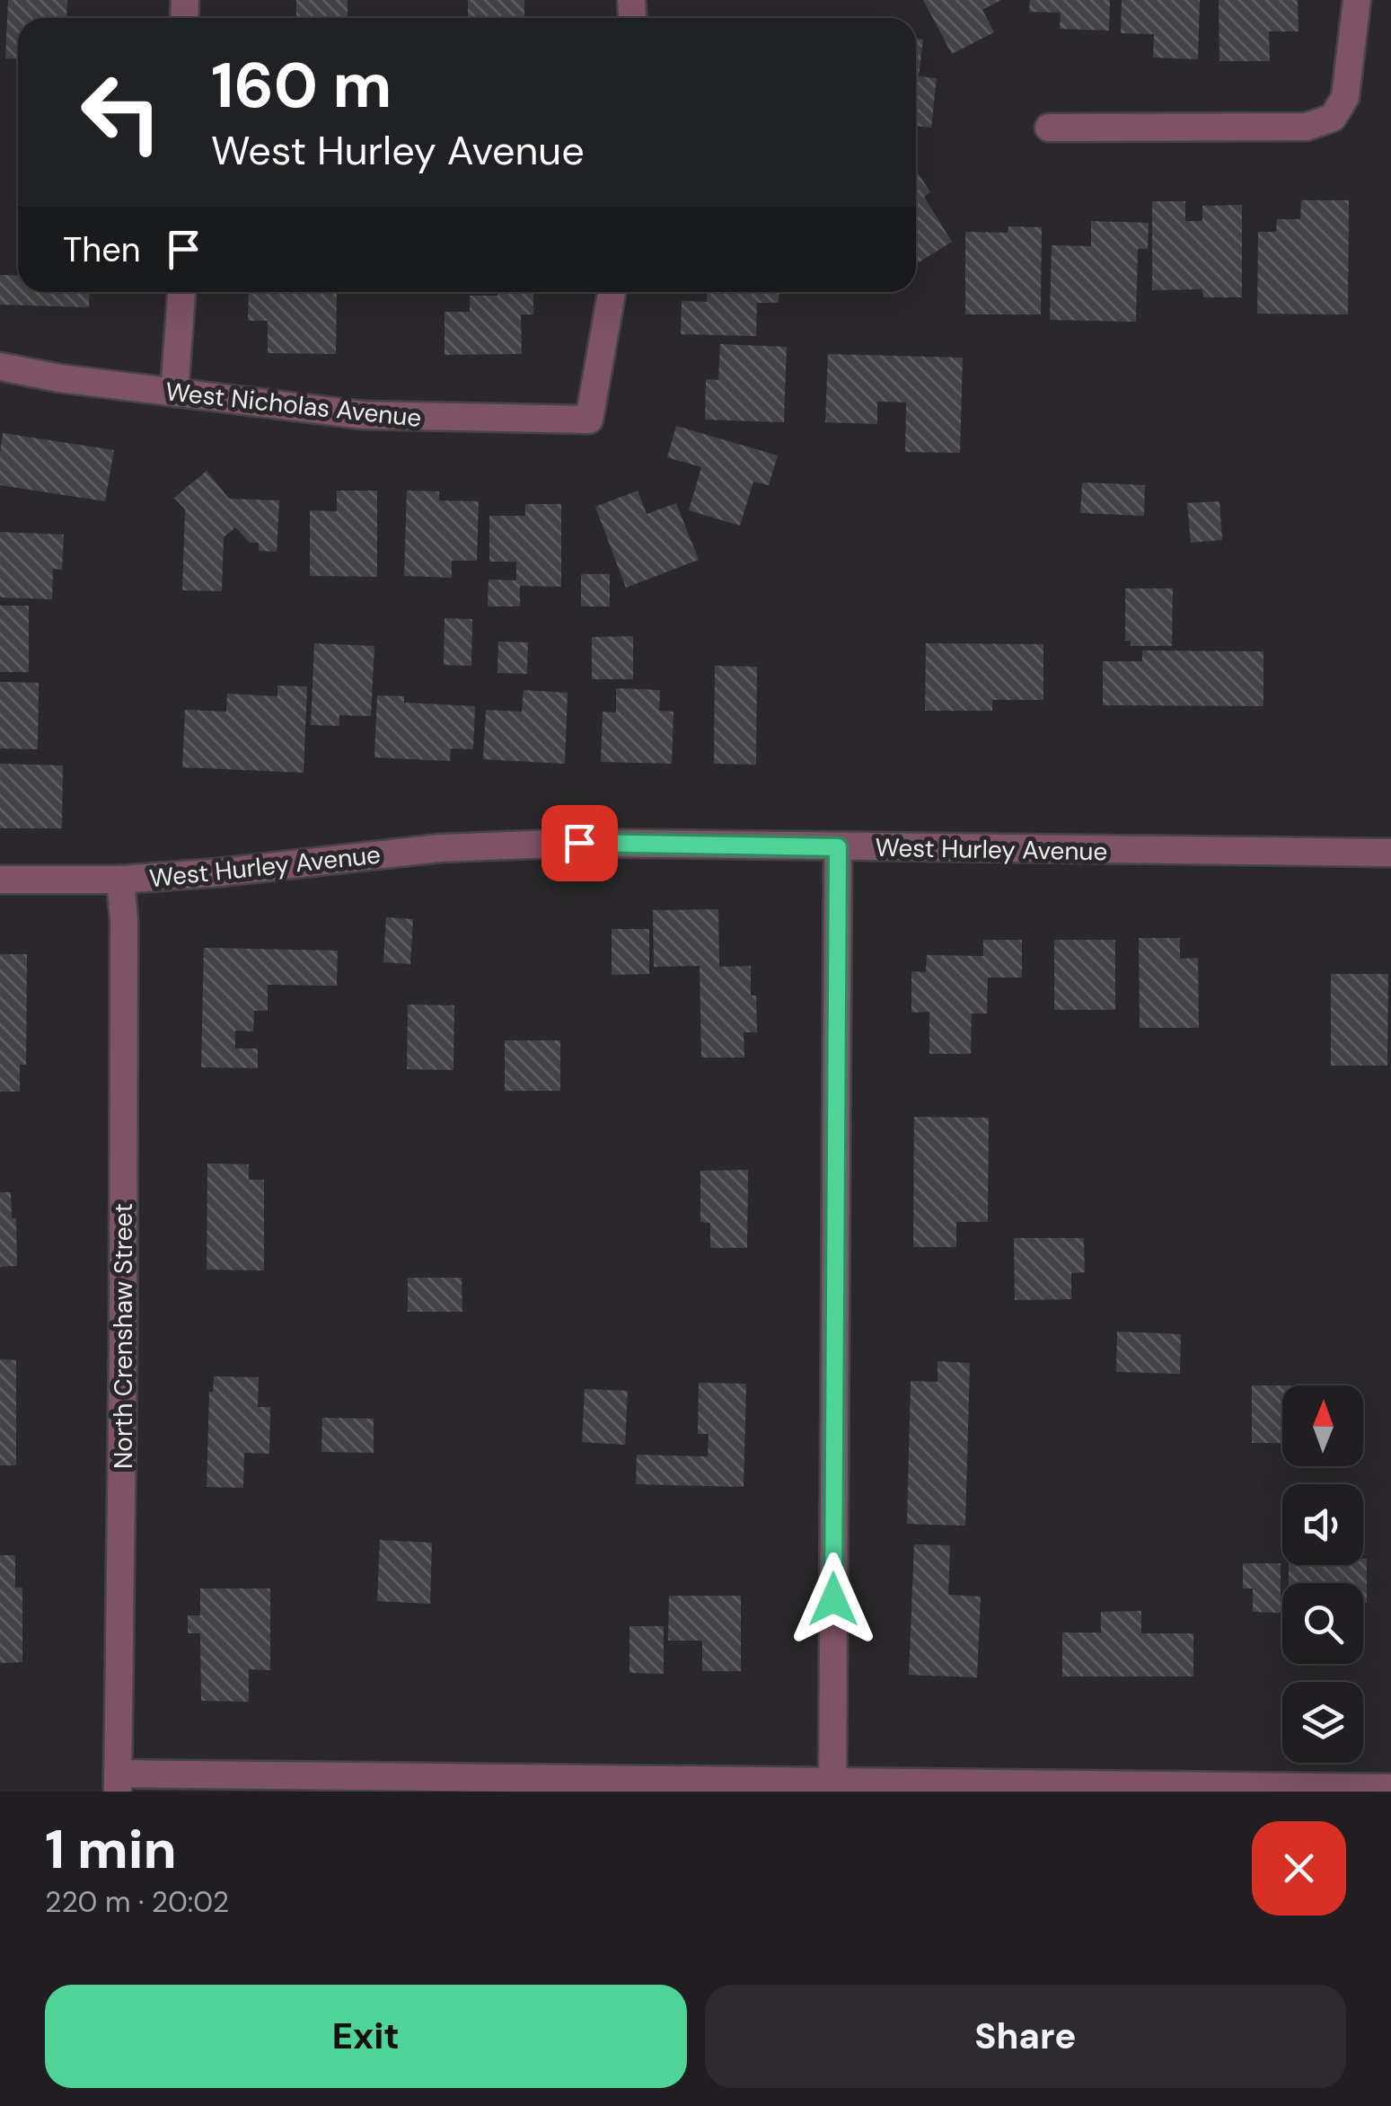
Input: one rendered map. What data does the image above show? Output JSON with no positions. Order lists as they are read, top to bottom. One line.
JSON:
{"streets":{"street":["West Nicholas Avenue","West Hurley Avenue","North Crenshaw Street"]},"crossings":[["West Hurley Avenue","North Crenshaw Street"]],"north":"top","page":{"turn":["160 m","West Hurley Avenue"],"then":"Then","heading":["1 min","220 m · 20:02"],"buttons":["Exit","Share"]}}
